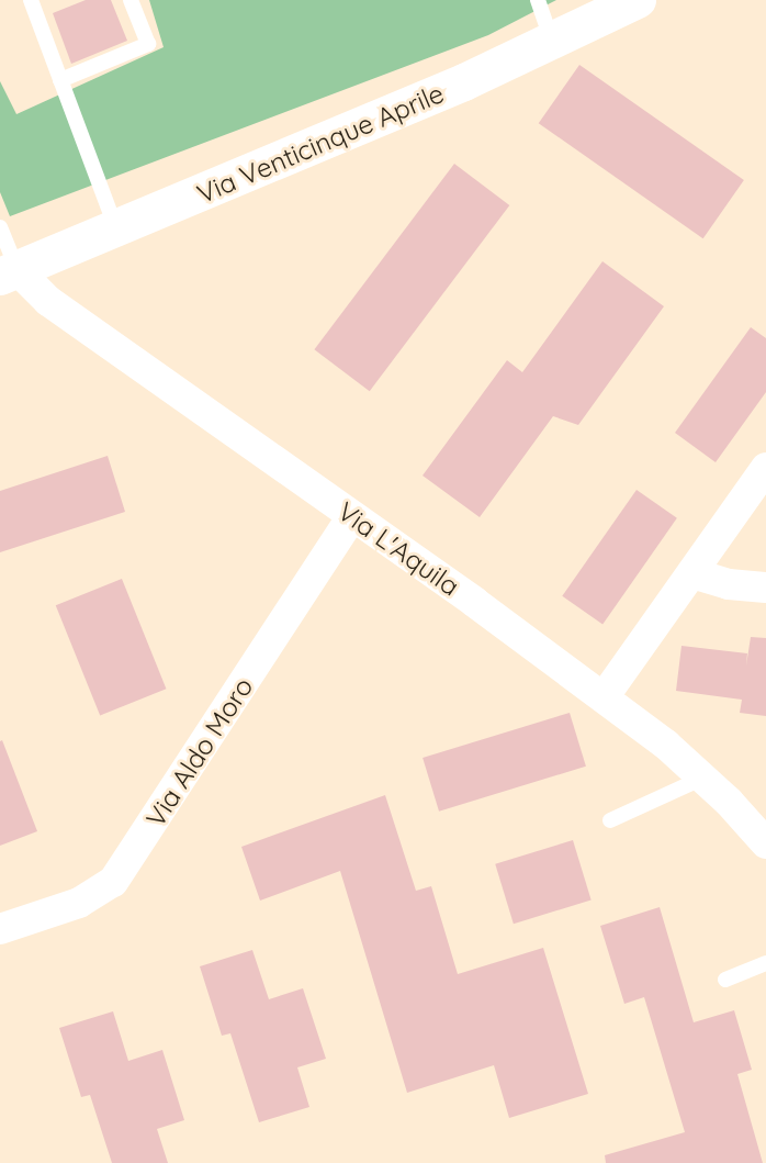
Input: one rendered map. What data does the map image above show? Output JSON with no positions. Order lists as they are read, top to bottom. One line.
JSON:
{"streets":{"street":["Via Venticinque Aprile","Via L'Aquila","Via Aldo Moro"]},"crossings":[["Via Venticinque Aprile","Via L'Aquila"],["Via L'Aquila","Via Aldo Moro"]]}
